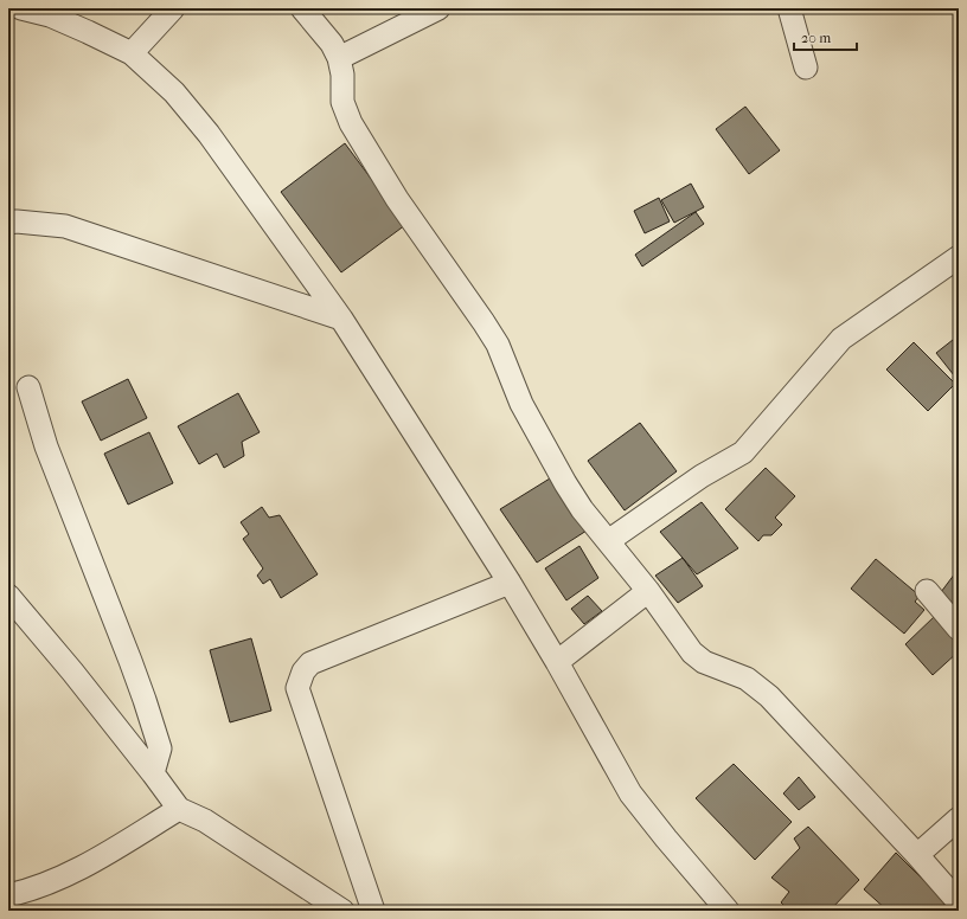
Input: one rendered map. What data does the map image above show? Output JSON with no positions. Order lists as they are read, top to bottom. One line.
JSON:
{"scale_bar":"20 m"}
